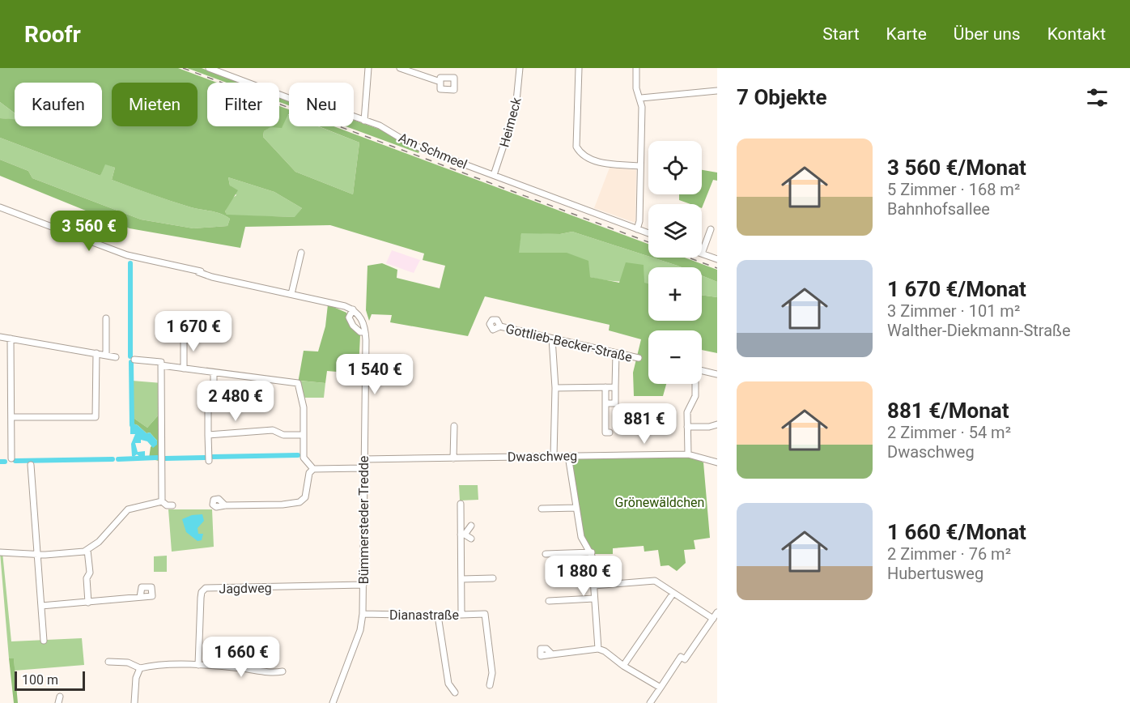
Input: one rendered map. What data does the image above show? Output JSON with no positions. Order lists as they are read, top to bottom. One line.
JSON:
{"streets":{"street":["Heimeck","Am Schmeel","Gottlieb-Becker-Straße","Dwaschweg","Bümmersteder Tredde","Jagdweg","Dianastraße"]},"crossings":[["Heimeck","Am Schmeel"],["Dwaschweg","Bümmersteder Tredde"],["Bümmersteder Tredde","Jagdweg"],["Bümmersteder Tredde","Dianastraße"]],"parks":["Grönewäldchen"],"scale_bar":"100 m","page":{"header":"Roofr","nav":["Start","Karte","Über uns","Kontakt"],"heading":"7 Objekte","chip":["Kaufen","Mieten","Filter","Neu"],"list":[{"name":"3 560 €/Monat","note":"5 Zimmer · 168 m² · Bahnhofsallee"},{"name":"1 670 €/Monat","note":"3 Zimmer · 101 m² · Walther-Diekmann-Straße"},{"name":"881 €/Monat","note":"2 Zimmer · 54 m² · Dwaschweg"},{"name":"1 660 €/Monat","note":"2 Zimmer · 76 m² · Hubertusweg"}],"map_buttons":["+","−"],"price":["3 560 €","1 670 €","1 540 €","2 480 €","881 €","1 880 €","1 660 €"],"scale":"100 m"}}
